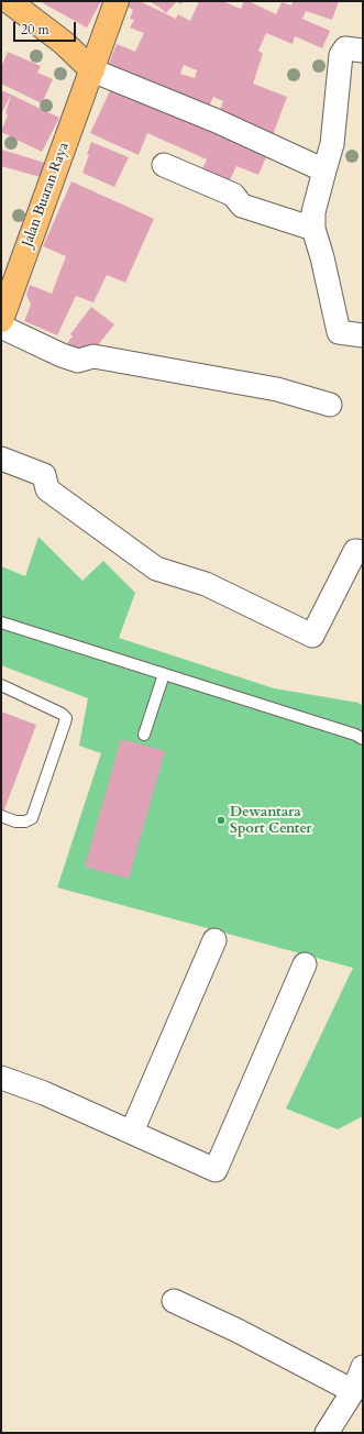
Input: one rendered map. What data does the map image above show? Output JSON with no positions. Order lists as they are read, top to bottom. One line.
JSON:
{"streets":{"main road":["Jalan Buaran Raya"]},"places":["Dewantara Sport Center"],"scale_bar":"20 m"}
